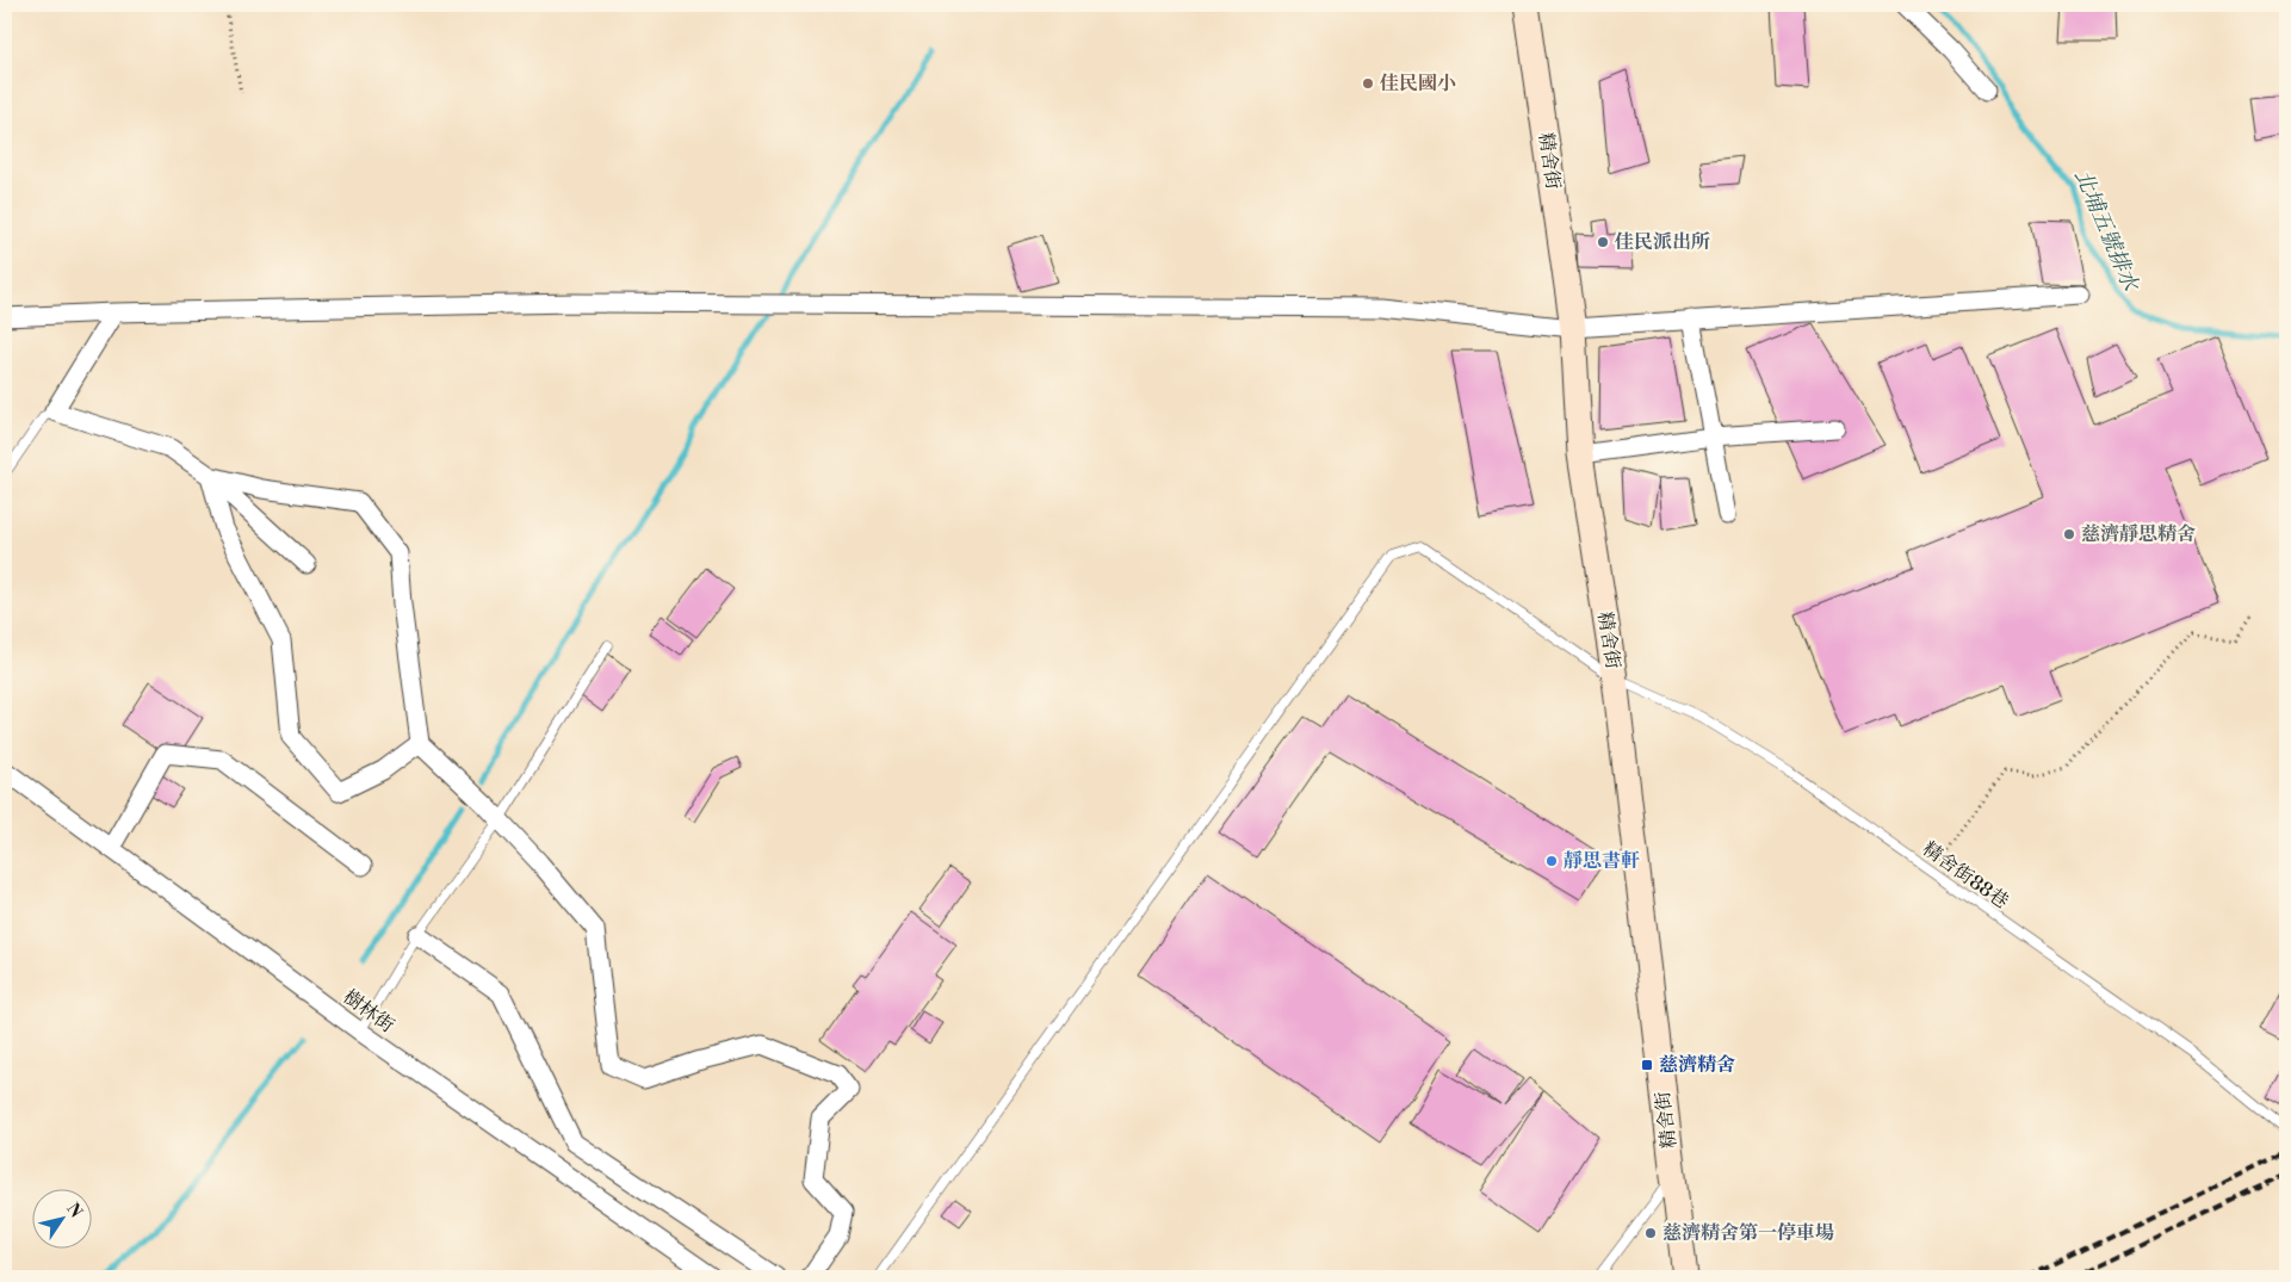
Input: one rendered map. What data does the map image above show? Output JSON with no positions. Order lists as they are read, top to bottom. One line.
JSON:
{"streets":{"street":["精舍街","樹林街"],"lane":["精舍街88巷"]},"crossings":[["精舍街","精舍街88巷"]],"water":["北埔五號排水"],"places":{"other":["佳民國小","佳民派出所","慈濟靜思精舍","靜思書軒","慈濟精舍第一停車場"],"transit":["慈濟精舍"]},"north":"top right"}
